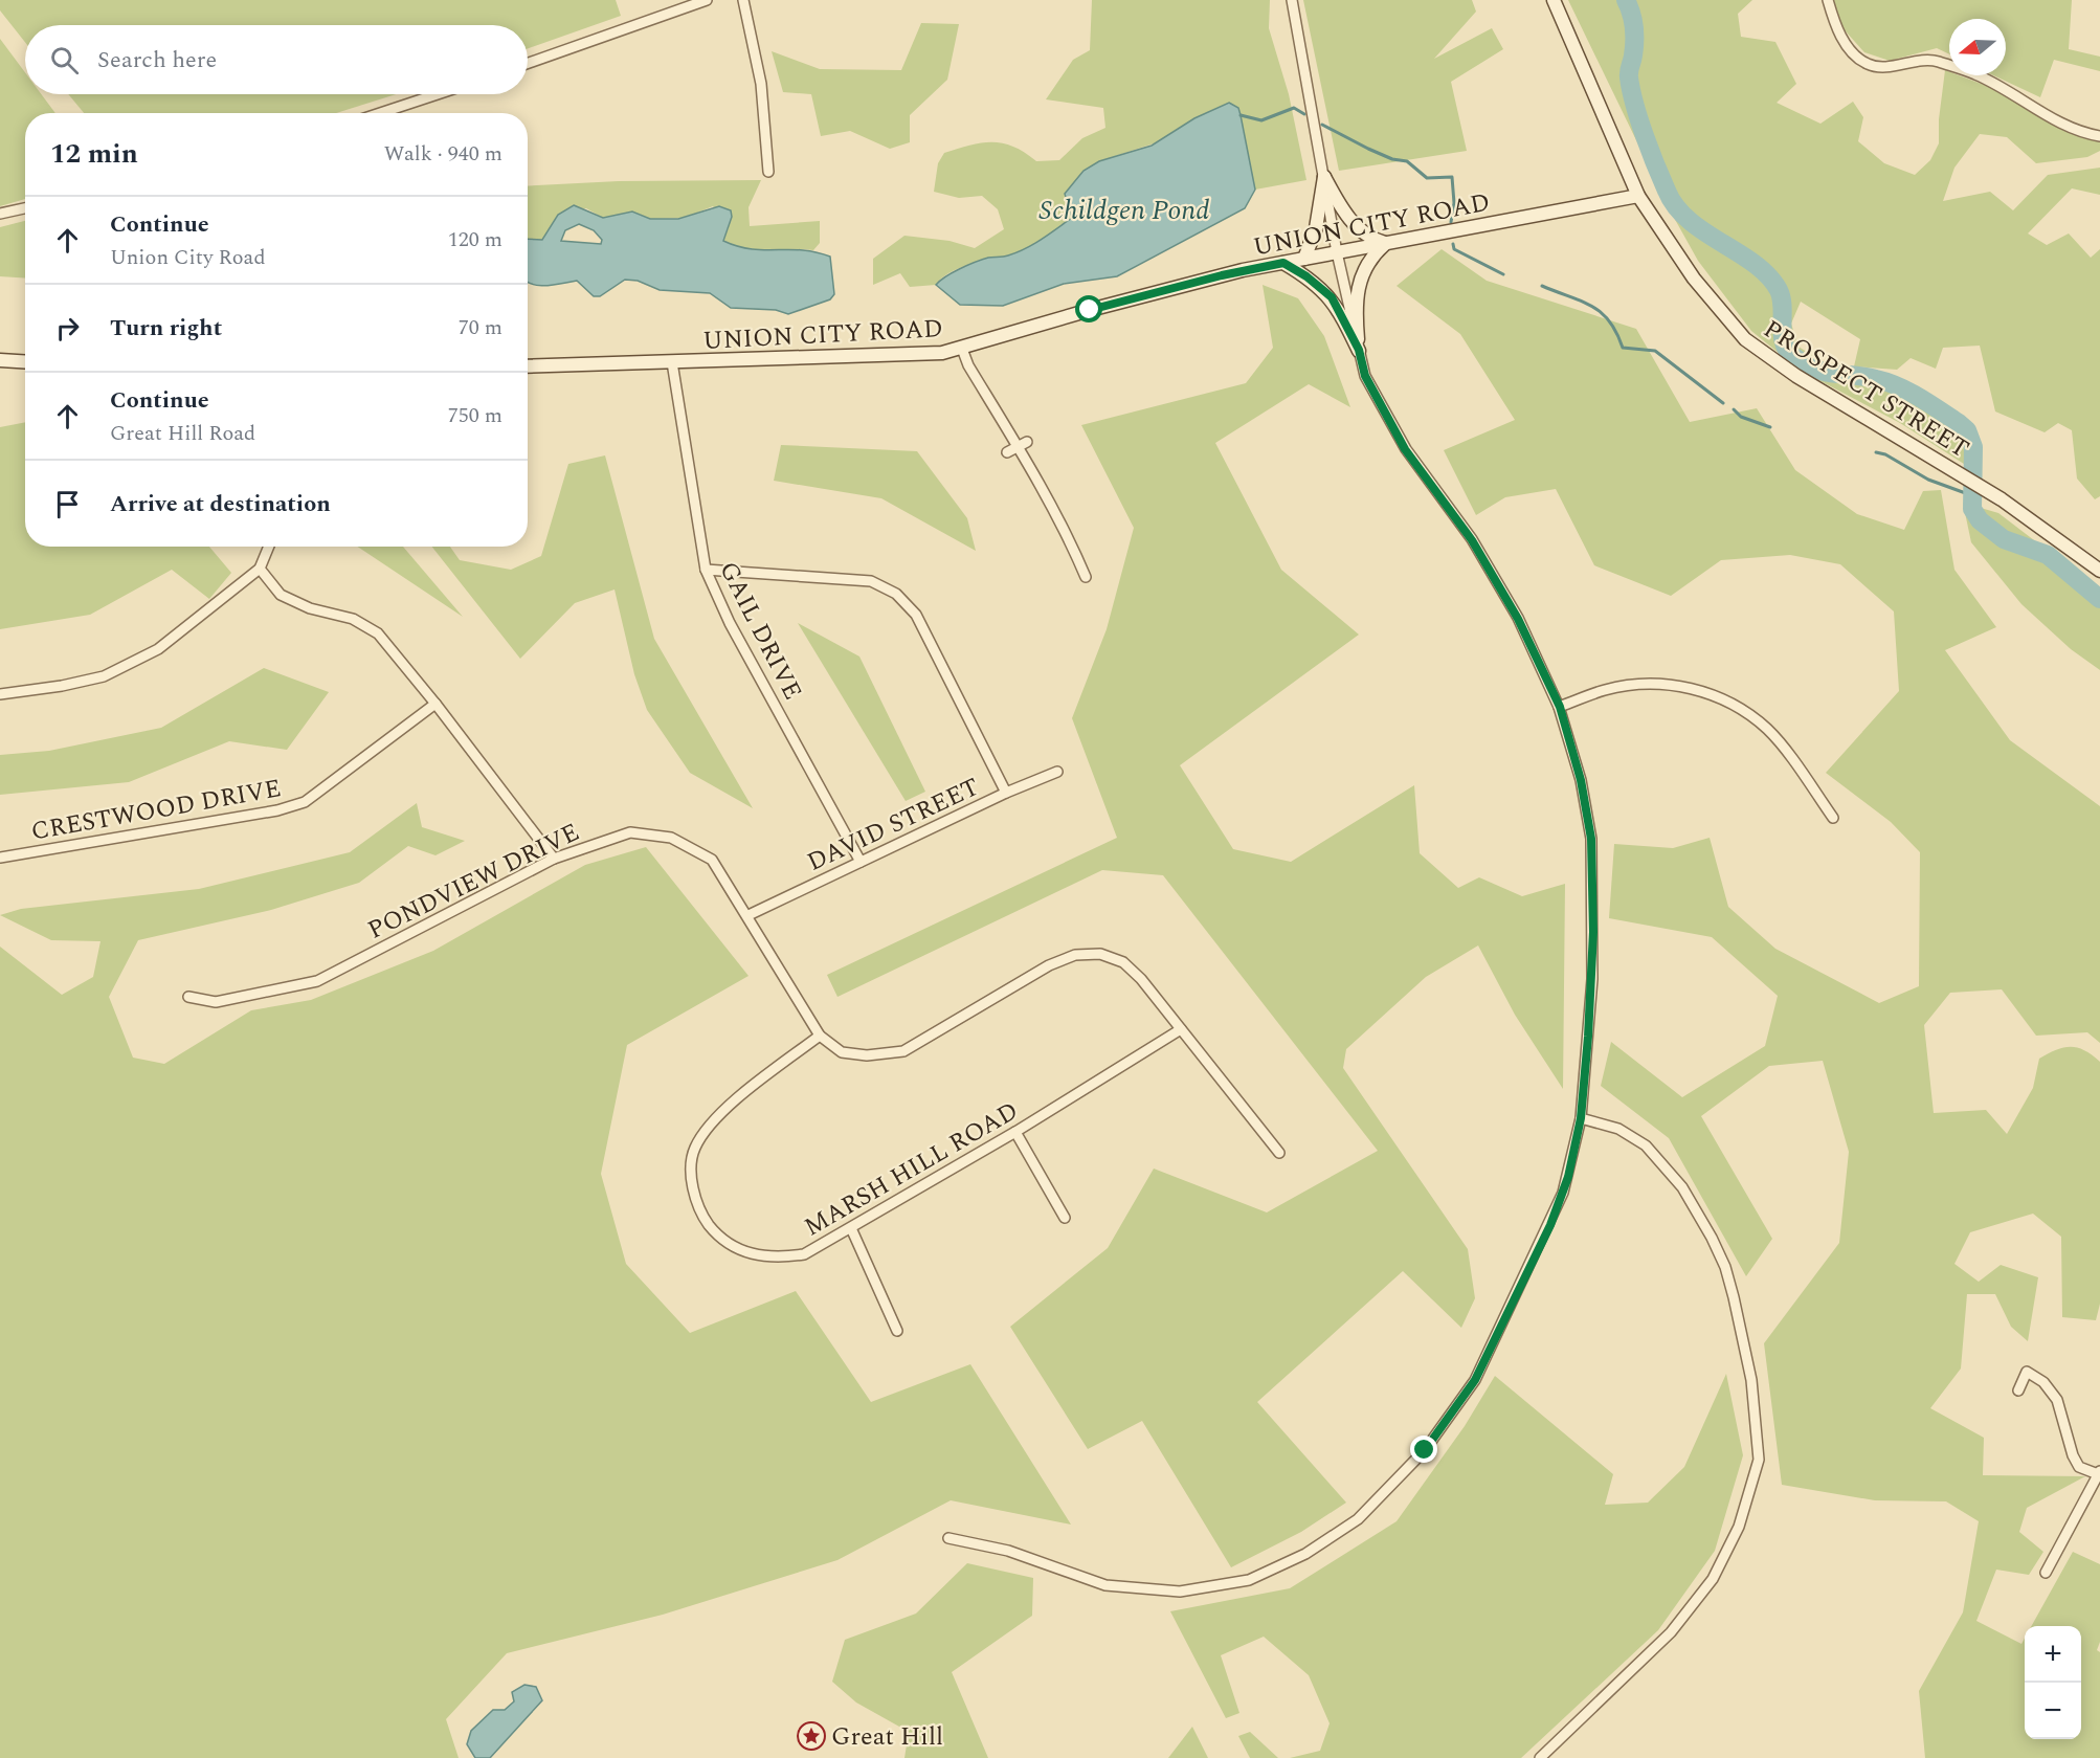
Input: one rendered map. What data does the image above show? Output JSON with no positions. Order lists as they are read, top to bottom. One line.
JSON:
{"streets":{"main road":["UNION CITY ROAD","PROSPECT STREET"],"street":["GAIL DRIVE","CRESTWOOD DRIVE","DAVID STREET","PONDVIEW DRIVE","MARSH HILL ROAD"]},"crossings":[["UNION CITY ROAD","PROSPECT STREET"],["UNION CITY ROAD","GAIL DRIVE"],["GAIL DRIVE","DAVID STREET"],["DAVID STREET","PONDVIEW DRIVE"],["PONDVIEW DRIVE","MARSH HILL ROAD"]],"water":["Schildgen Pond"],"places":{"place":["Great Hill"]},"north":"left","page":{"search":"Search here","heading":["12 min","Walk · 940 m"],"list":[["Continue","Union City Road","120 m"],["Turn right","70 m"],["Continue","Great Hill Road","750 m"],"Arrive at destination"],"map_buttons":["+","−"]}}
